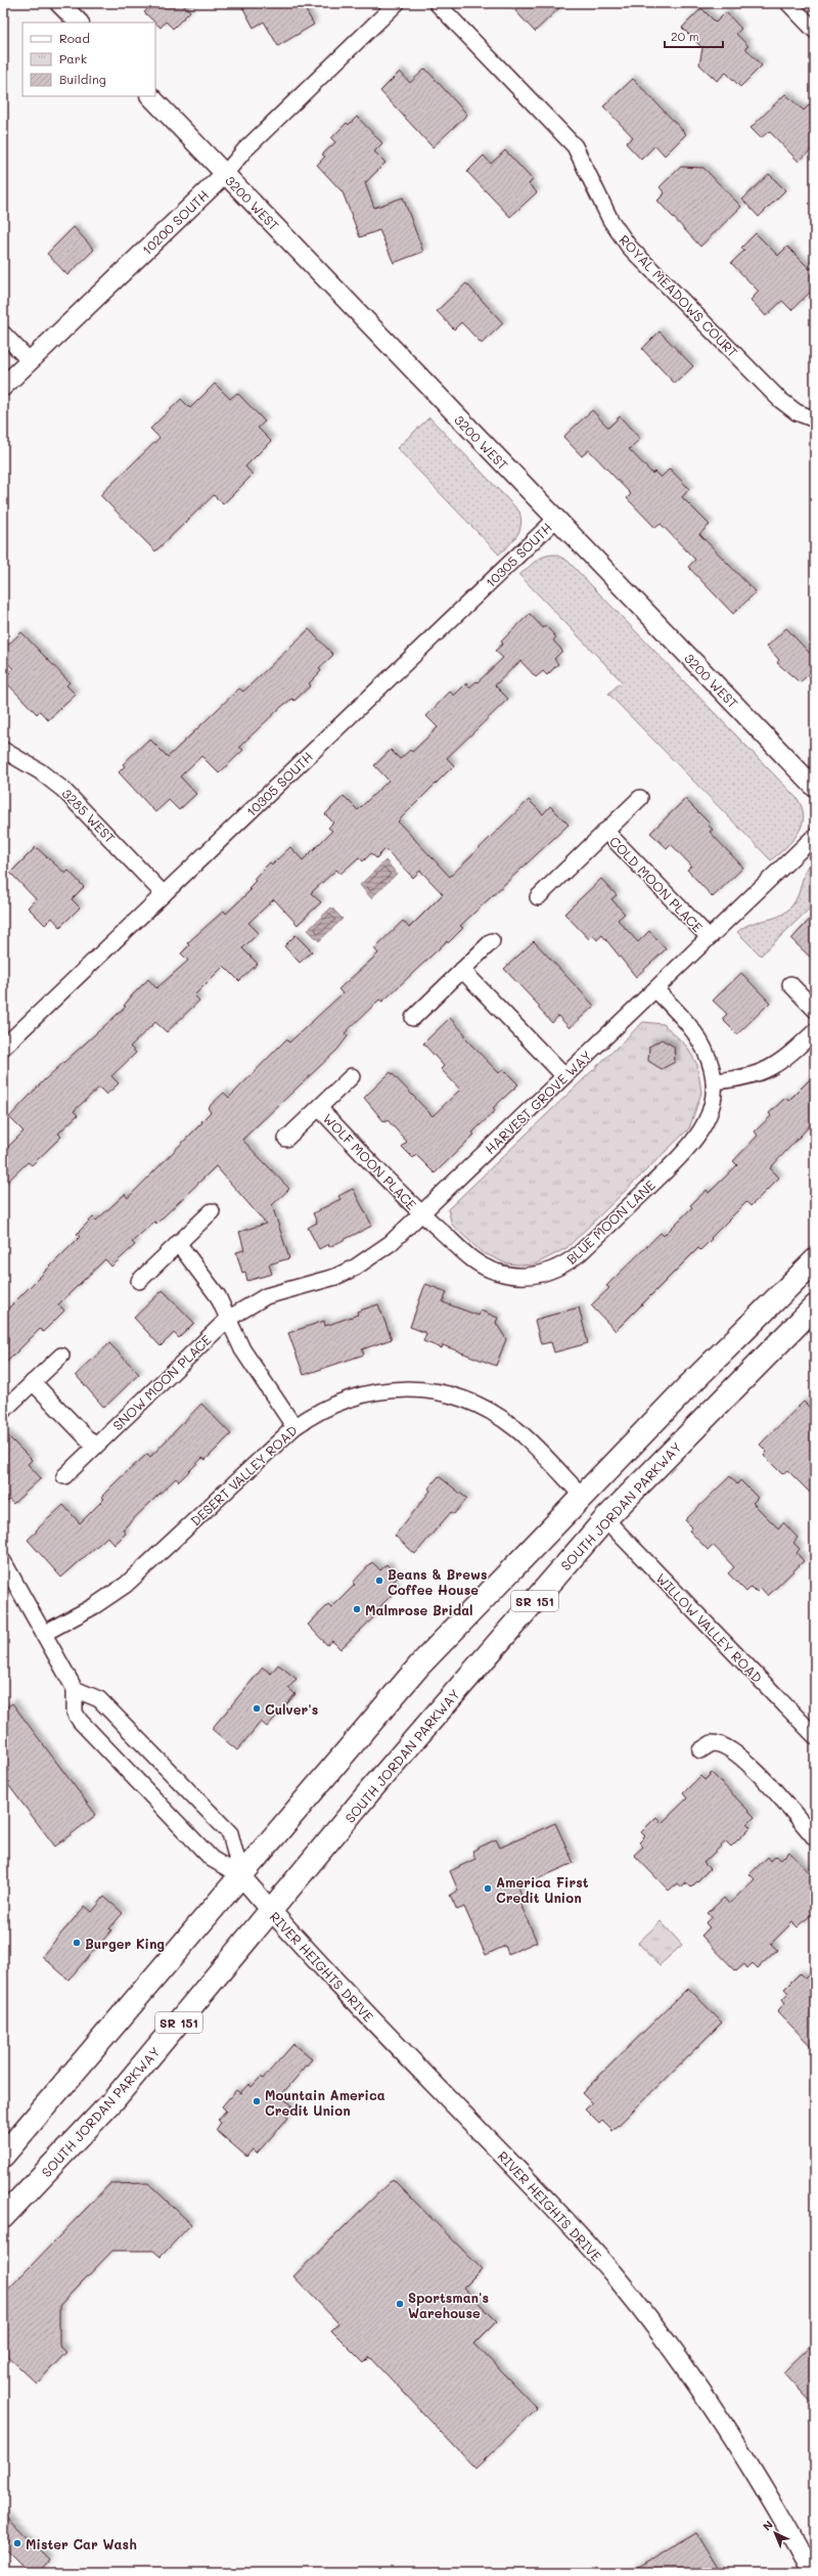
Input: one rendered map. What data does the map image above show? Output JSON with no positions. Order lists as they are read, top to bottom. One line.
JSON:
{"streets":{"main road":["SOUTH JORDAN PARKWAY","SR 151"],"street":["3200 WEST","10200 SOUTH","ROYAL MEADOWS COURT","10305 SOUTH","3285 WEST","COLD MOON PLACE","HARVEST GROVE WAY","WOLF MOON PLACE","BLUE MOON LANE","SNOW MOON PLACE","DESERT VALLEY ROAD","WILLOW VALLEY ROAD","RIVER HEIGHTS DRIVE"]},"crossings":[["3200 WEST","10200 SOUTH"],["3200 WEST","10305 SOUTH"],["10305 SOUTH","3285 WEST"],["COLD MOON PLACE","HARVEST GROVE WAY"],["HARVEST GROVE WAY","WOLF MOON PLACE"],["HARVEST GROVE WAY","BLUE MOON LANE"],["HARVEST GROVE WAY","SNOW MOON PLACE"],["WOLF MOON PLACE","BLUE MOON LANE"],["DESERT VALLEY ROAD","SR 151"],["DESERT VALLEY ROAD","RIVER HEIGHTS DRIVE"],["SOUTH JORDAN PARKWAY","WILLOW VALLEY ROAD"],["SOUTH JORDAN PARKWAY","RIVER HEIGHTS DRIVE"],["SR 151","RIVER HEIGHTS DRIVE"]],"places":["Beans & Brews Coffee House","Malmrose Bridal","Culver's","America First Credit Union","Burger King","Mountain America Credit Union","Sportsman's Warehouse","Mister Car Wash"],"legend":["Road","Park","Building"],"scale_bar":"20 m","north":"top left"}
